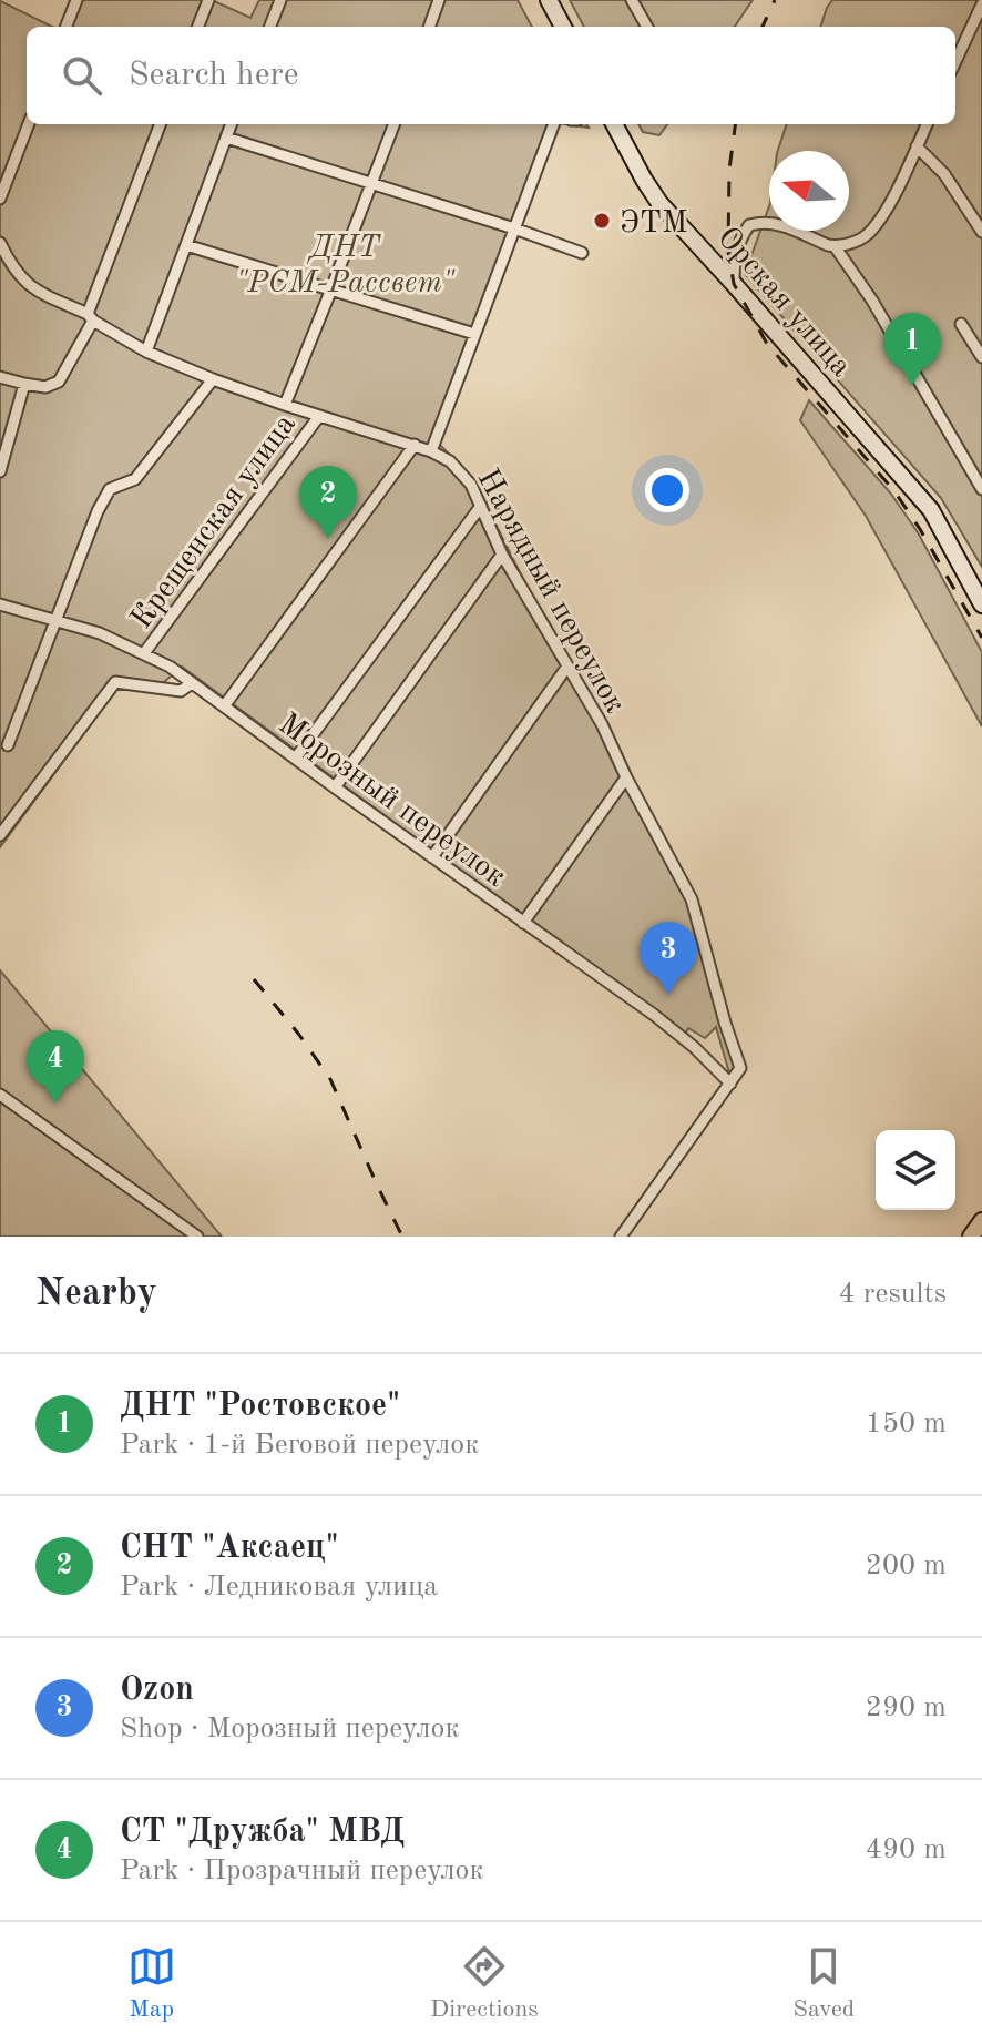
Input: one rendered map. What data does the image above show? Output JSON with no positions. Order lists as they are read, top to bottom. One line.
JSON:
{"streets":{"main road":["Орская улица"],"street":["Крещенская улица","Нарядный переулок","Морозный переулок"]},"crossings":[["Крещенская улица","Нарядный переулок"],["Крещенская улица","Морозный переулок"],["Нарядный переулок","Морозный переулок"]],"parks":["ДНТ \"РСМ-Рассвет\""],"places":["ЭТМ"],"north":"left","page":{"search":"Search here","pins":["1","2","3","4"],"heading":["Nearby","4 results"],"list":[{"mark":"1","name":"ДНТ \"Ростовское\"","note":"Park · 1-й Беговой переулок","value":"150 m"},{"mark":"2","name":"СНТ \"Аксаец\"","note":"Park · Ледниковая улица","value":"200 m"},{"mark":"3","name":"Ozon","note":"Shop · Морозный переулок","value":"290 m"},{"mark":"4","name":"СТ \"Дружба\" МВД","note":"Park · Прозрачный переулок","value":"490 m"}],"nav":["Map","Directions","Saved"]}}
